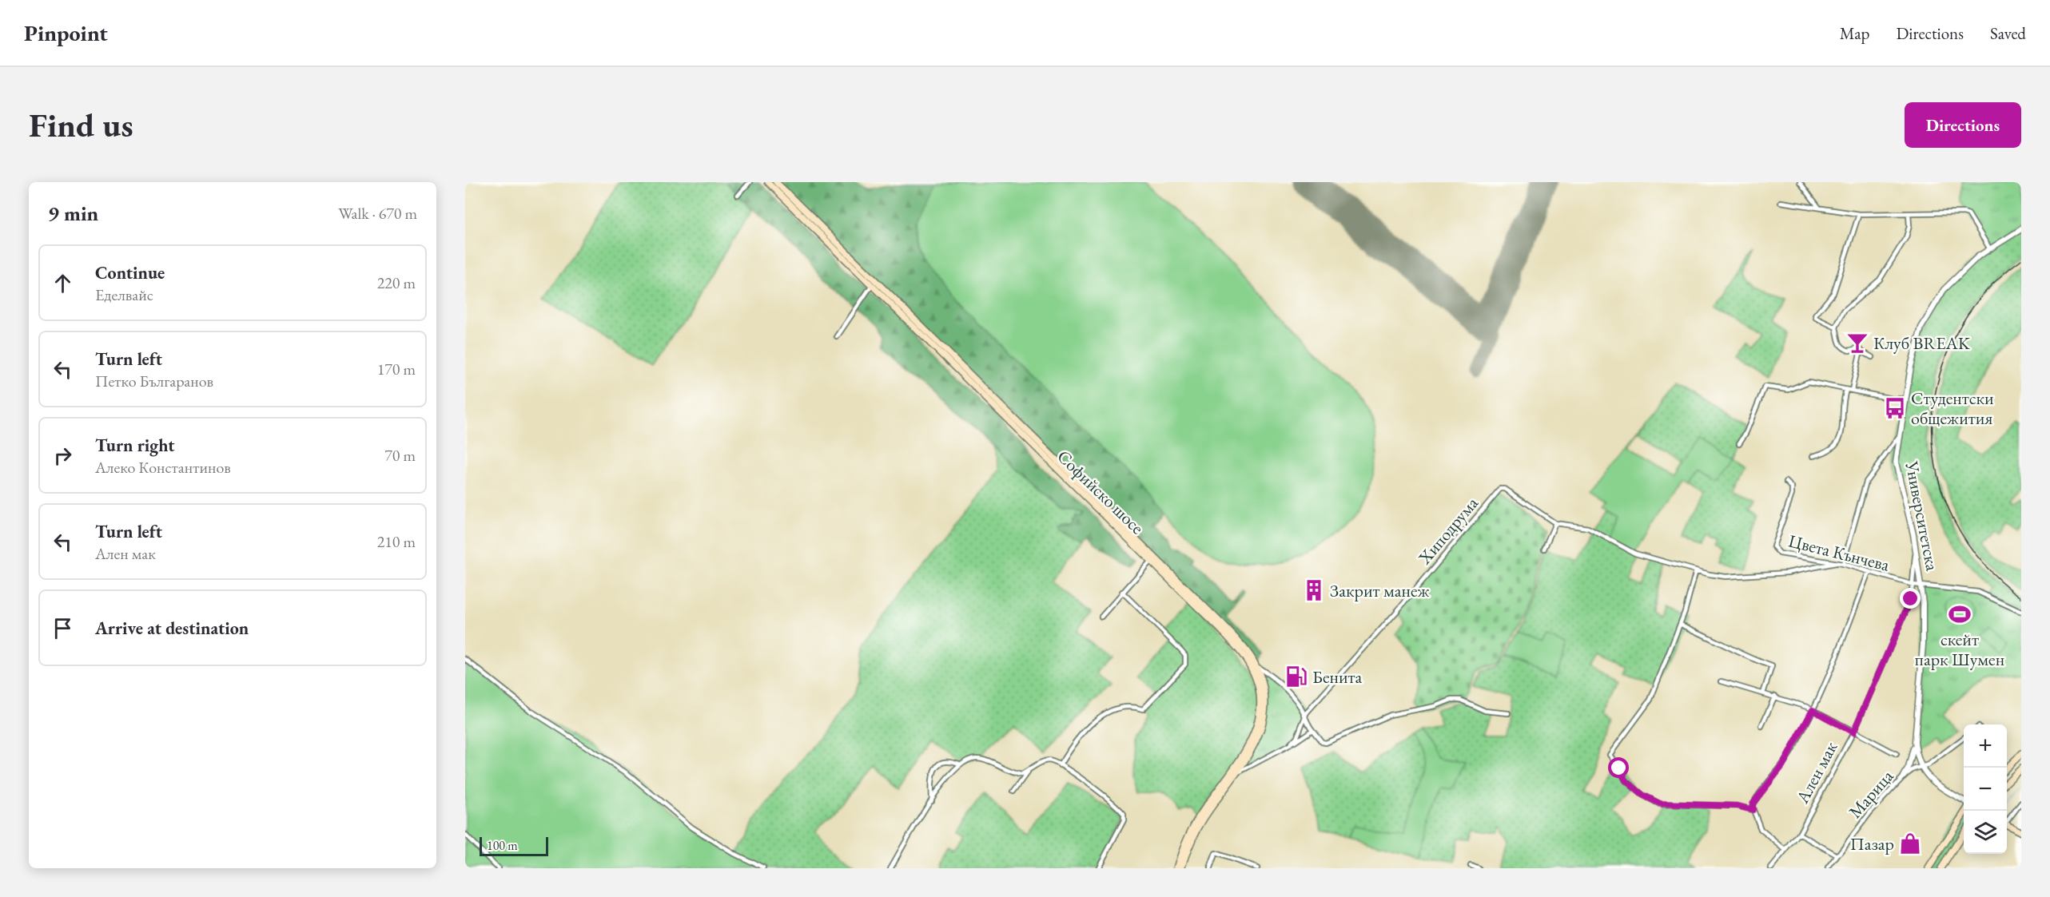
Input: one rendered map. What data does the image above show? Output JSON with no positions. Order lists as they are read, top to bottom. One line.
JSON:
{"streets":{"main road":["Софийско шосе"],"street":["Университетска","Хиподрума","Цвета Кънчева","Ален мак","Марица"]},"crossings":[["Университетска","Цвета Кънчева"],["Университетска","Ален мак"],["Университетска","Марица"],["Цвета Кънчева","Ален мак"]],"places":{"bar":["Клуб BREAK"],"bus stop":["Студентски общежития"],"building":["Закрит манеж"],"sports":["скейт парк Шумен"],"fuel station":["Бенита"],"shop":["Пазар"]},"scale_bar":"100 m","page":{"header":"Pinpoint","nav":["Map","Directions","Saved"],"buttons":"Directions","title":"Find us","heading":["9 min","Walk · 670 m"],"list":[["Continue","Еделвайс","220 m"],["Turn left","Петко Българанов","170 m"],["Turn right","Алеко Константинов","70 m"],["Turn left","Ален мак","210 m"],"Arrive at destination"],"map_buttons":["+","−"],"scale":"100 m"}}
